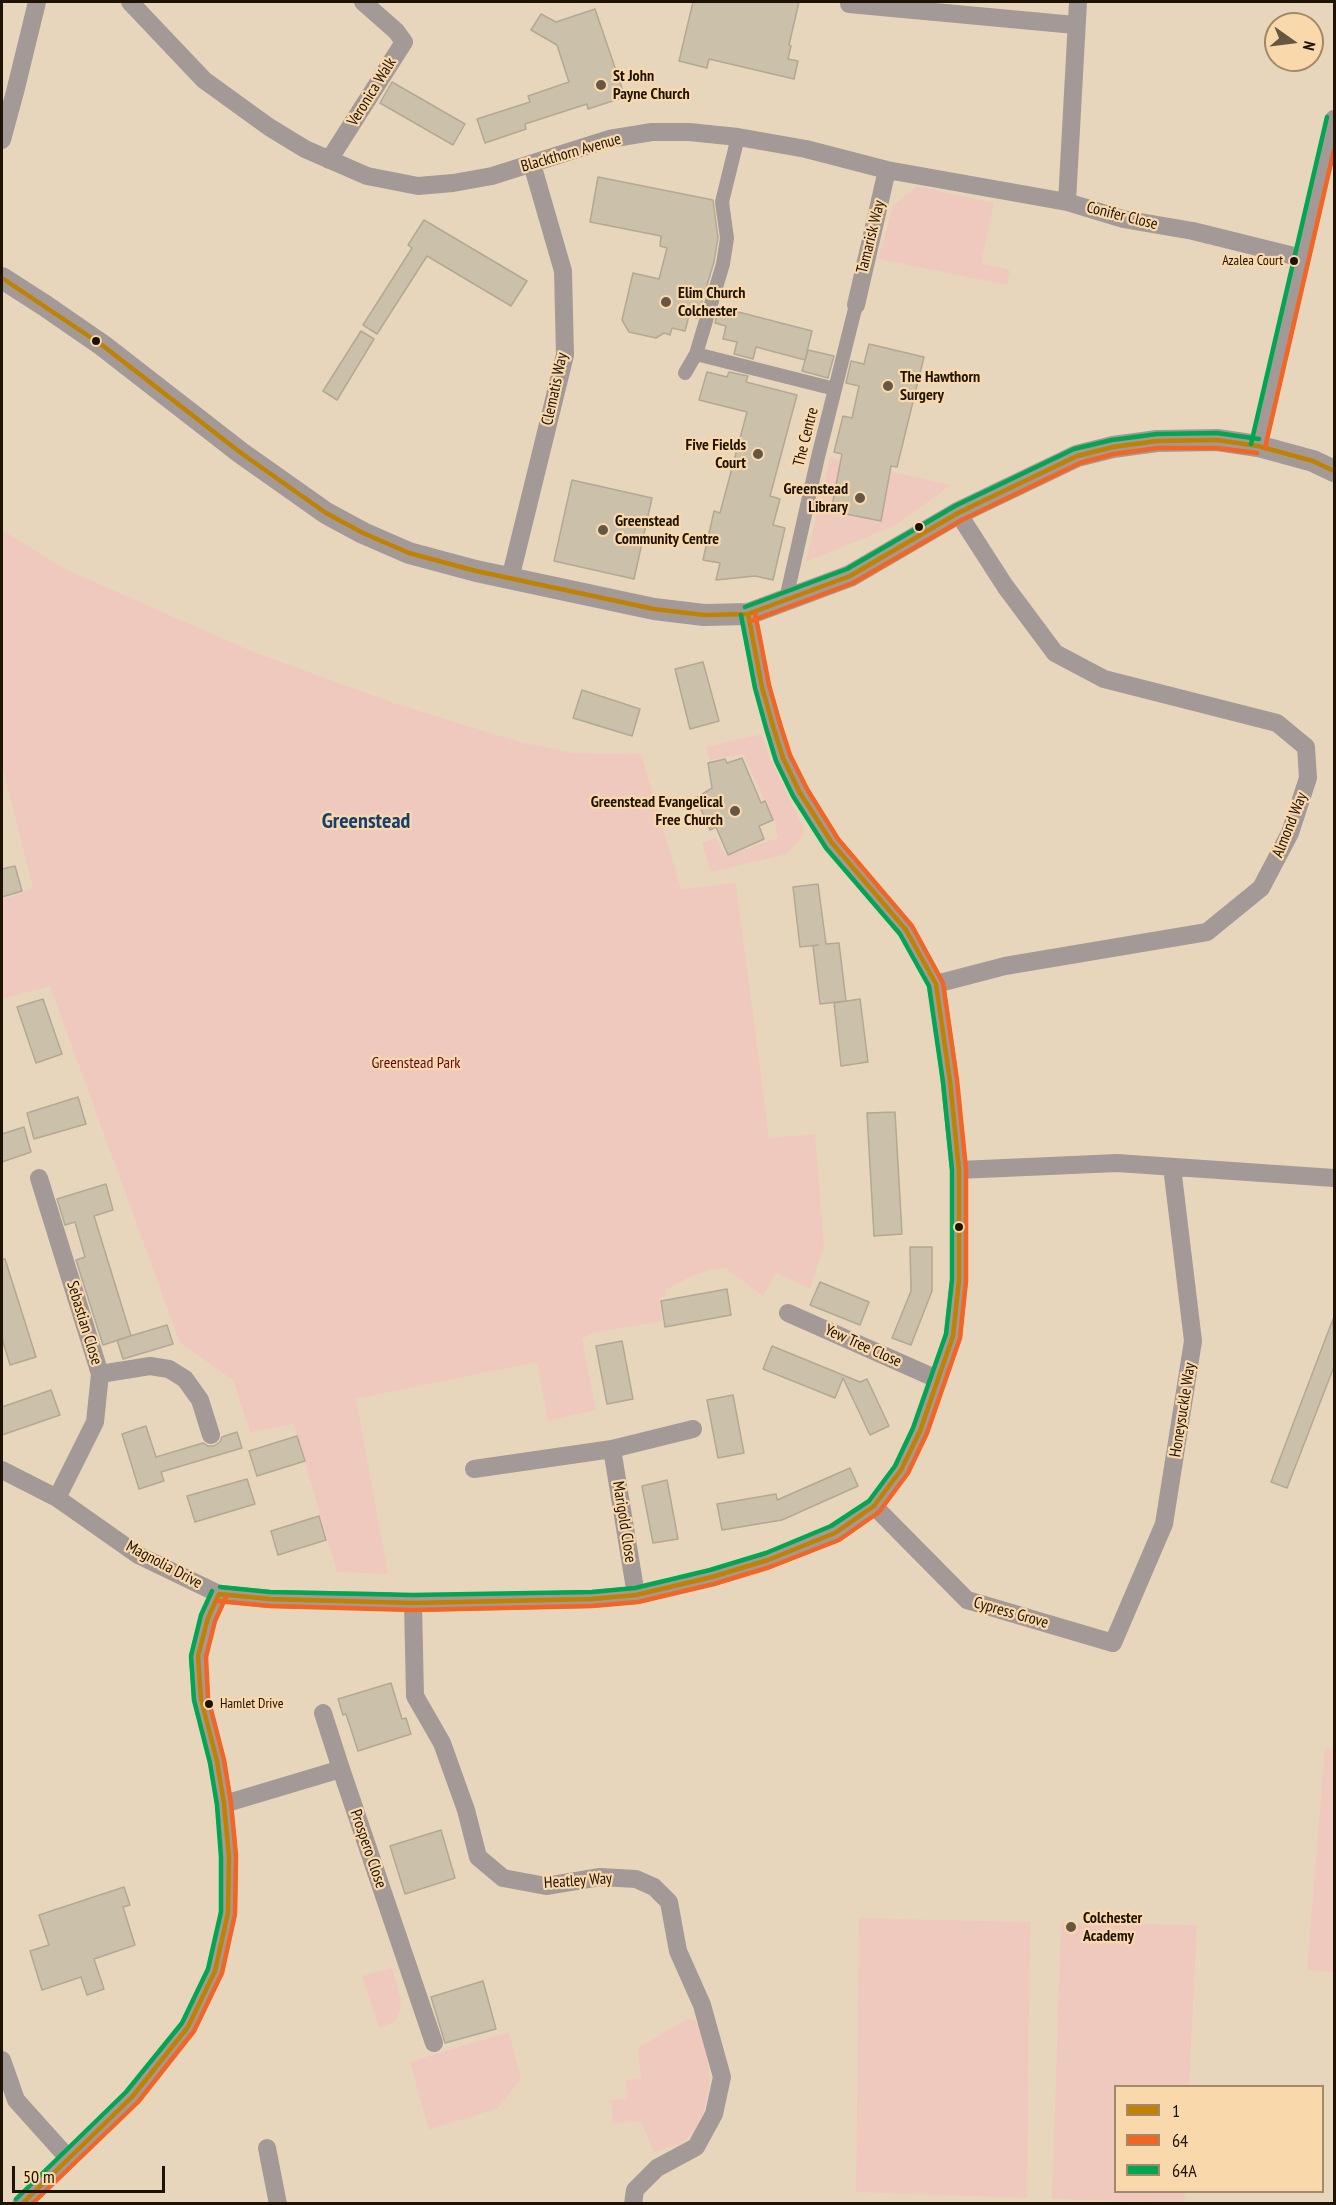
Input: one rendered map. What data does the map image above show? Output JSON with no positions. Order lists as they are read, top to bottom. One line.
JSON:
{"streets":{"street":["Veronica Walk","Blackthorn Avenue","Conifer Close","Tamarisk Way","Clematis Way","The Centre","Almond Way","Sebastian Close","Yew Tree Close","Honeysuckle Way","Marigold Close","Magnolia Drive","Cypress Grove","Prospero Close","Heatley Way"]},"crossings":[["Veronica Walk","Blackthorn Avenue"],["Blackthorn Avenue","Conifer Close"],["Blackthorn Avenue","Tamarisk Way"],["Blackthorn Avenue","Clematis Way"],["Tamarisk Way","The Centre"],["Almond Way","Magnolia Drive"],["Sebastian Close","Magnolia Drive"],["Yew Tree Close","Magnolia Drive"],["Honeysuckle Way","Cypress Grove"],["Marigold Close","Magnolia Drive"],["Magnolia Drive","Cypress Grove"],["Magnolia Drive","Heatley Way"]],"districts":["Greenstead"],"parks":["Greenstead Park"],"places":["St John Payne Church","Azalea Court","Elim Church Colchester","The Hawthorn Surgery","Five Fields Court","Greenstead Library","Greenstead Community Centre","Greenstead Evangelical Free Church","Hamlet Drive","Colchester Academy"],"lines":["transit line 64A","transit line 64","transit line 1"],"legend":["1","64","64A"],"scale_bar":"50 m","north":"right"}
